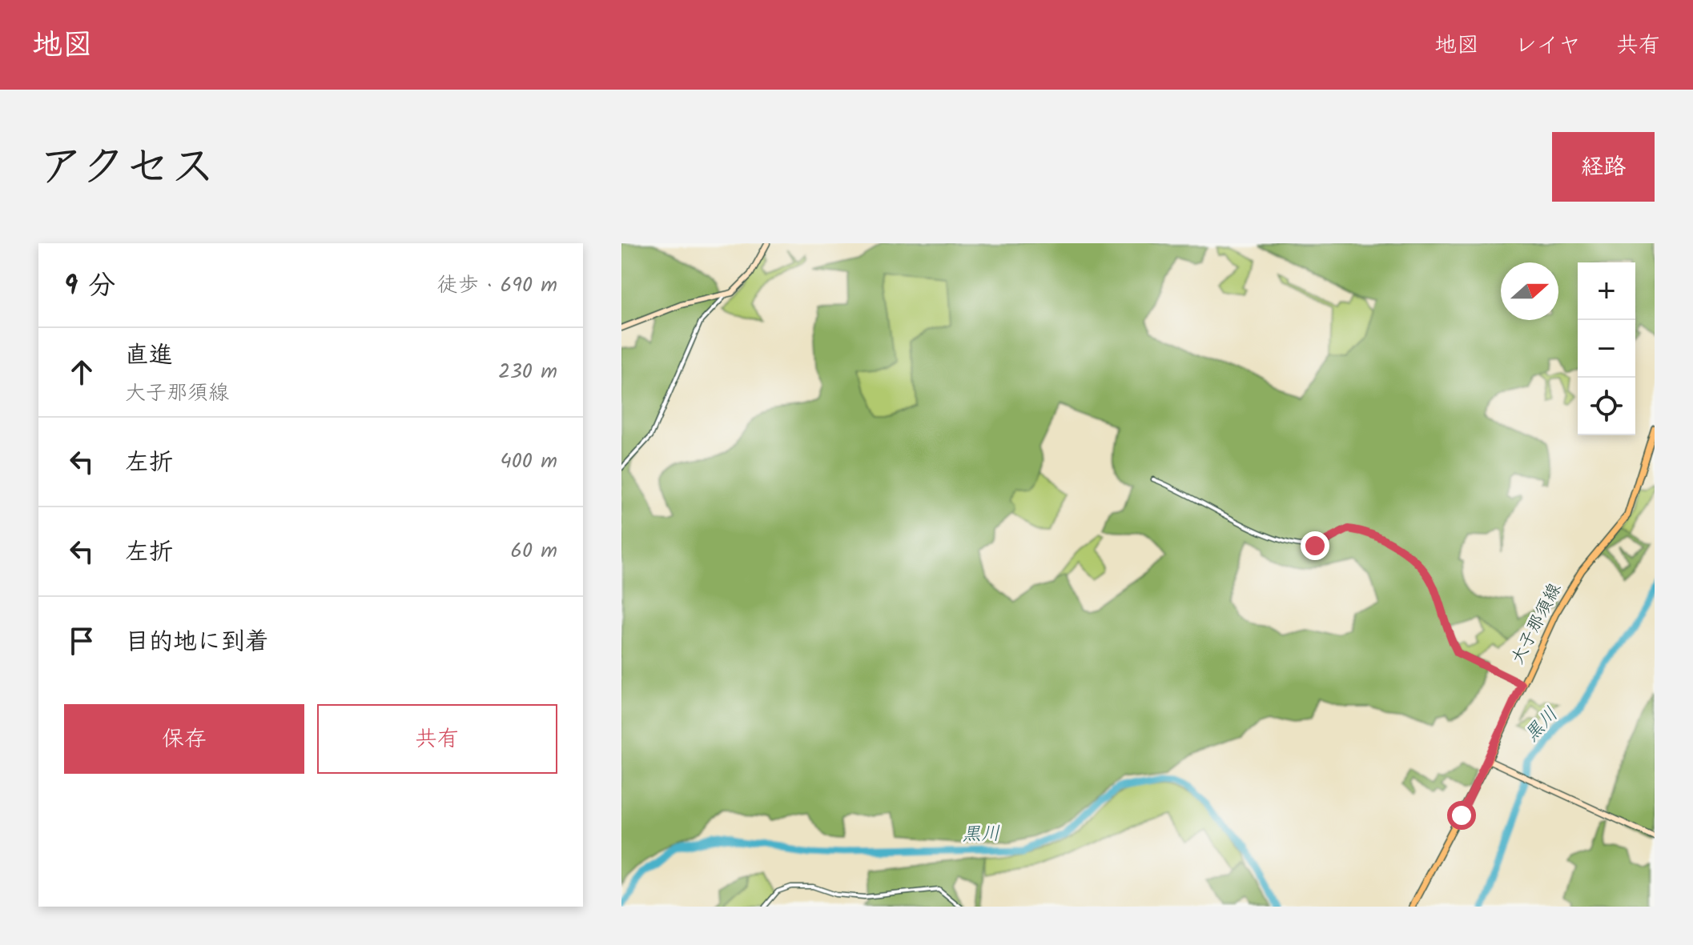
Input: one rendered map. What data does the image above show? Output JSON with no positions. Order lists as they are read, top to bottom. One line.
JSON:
{"streets":{"main road":["大子那須線"]},"water":["黒川"],"north":"right","page":{"header":"地図","nav":["地図","レイヤ","共有"],"title":"アクセス","buttons":["経路",["保存","共有"]],"heading":["9 分","徒歩 · 690 m"],"map_buttons":["+","−"],"list":[["直進","大子那須線","230 m"],["左折","400 m"],["左折","60 m"],"目的地に到着"]}}
